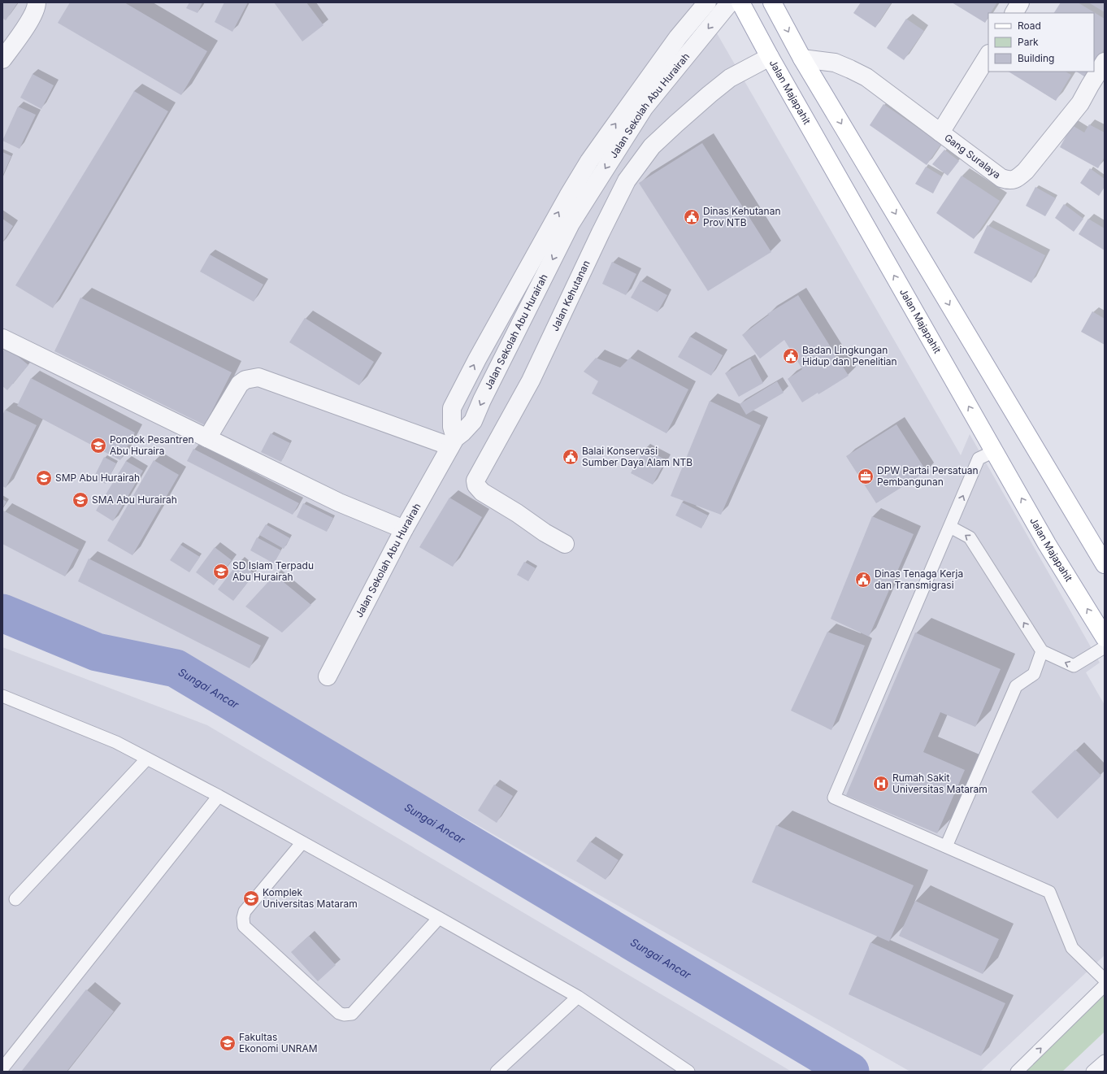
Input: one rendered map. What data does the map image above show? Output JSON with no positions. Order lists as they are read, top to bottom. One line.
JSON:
{"streets":{"main road":["Jalan Majapahit"],"street":["Jalan Sekolah Abu Hurairah","Gang Suralaya","Jalan Kehutanan"]},"crossings":[["Jalan Majapahit","Jalan Kehutanan"]],"water":["Sungai Ancar"],"places":{"public building":["Dinas Kehutanan Prov NTB","Badan Lingkungan Hidup dan Penelitian","Balai Konservasi Sumber Daya Alam NTB","Dinas Tenaga Kerja dan Transmigrasi"],"school or university":["Pondok Pesantren Abu Huraira","SMP Abu Hurairah","SMA Abu Hurairah","SD Islam Terpadu Abu Hurairah","Komplek Universitas Mataram","Fakultas Ekonomi UNRAM"],"office":["DPW Partai Persatuan Pembangunan"],"hospital":["Rumah Sakit Universitas Mataram"]},"legend":["Road","Park","Building"]}
